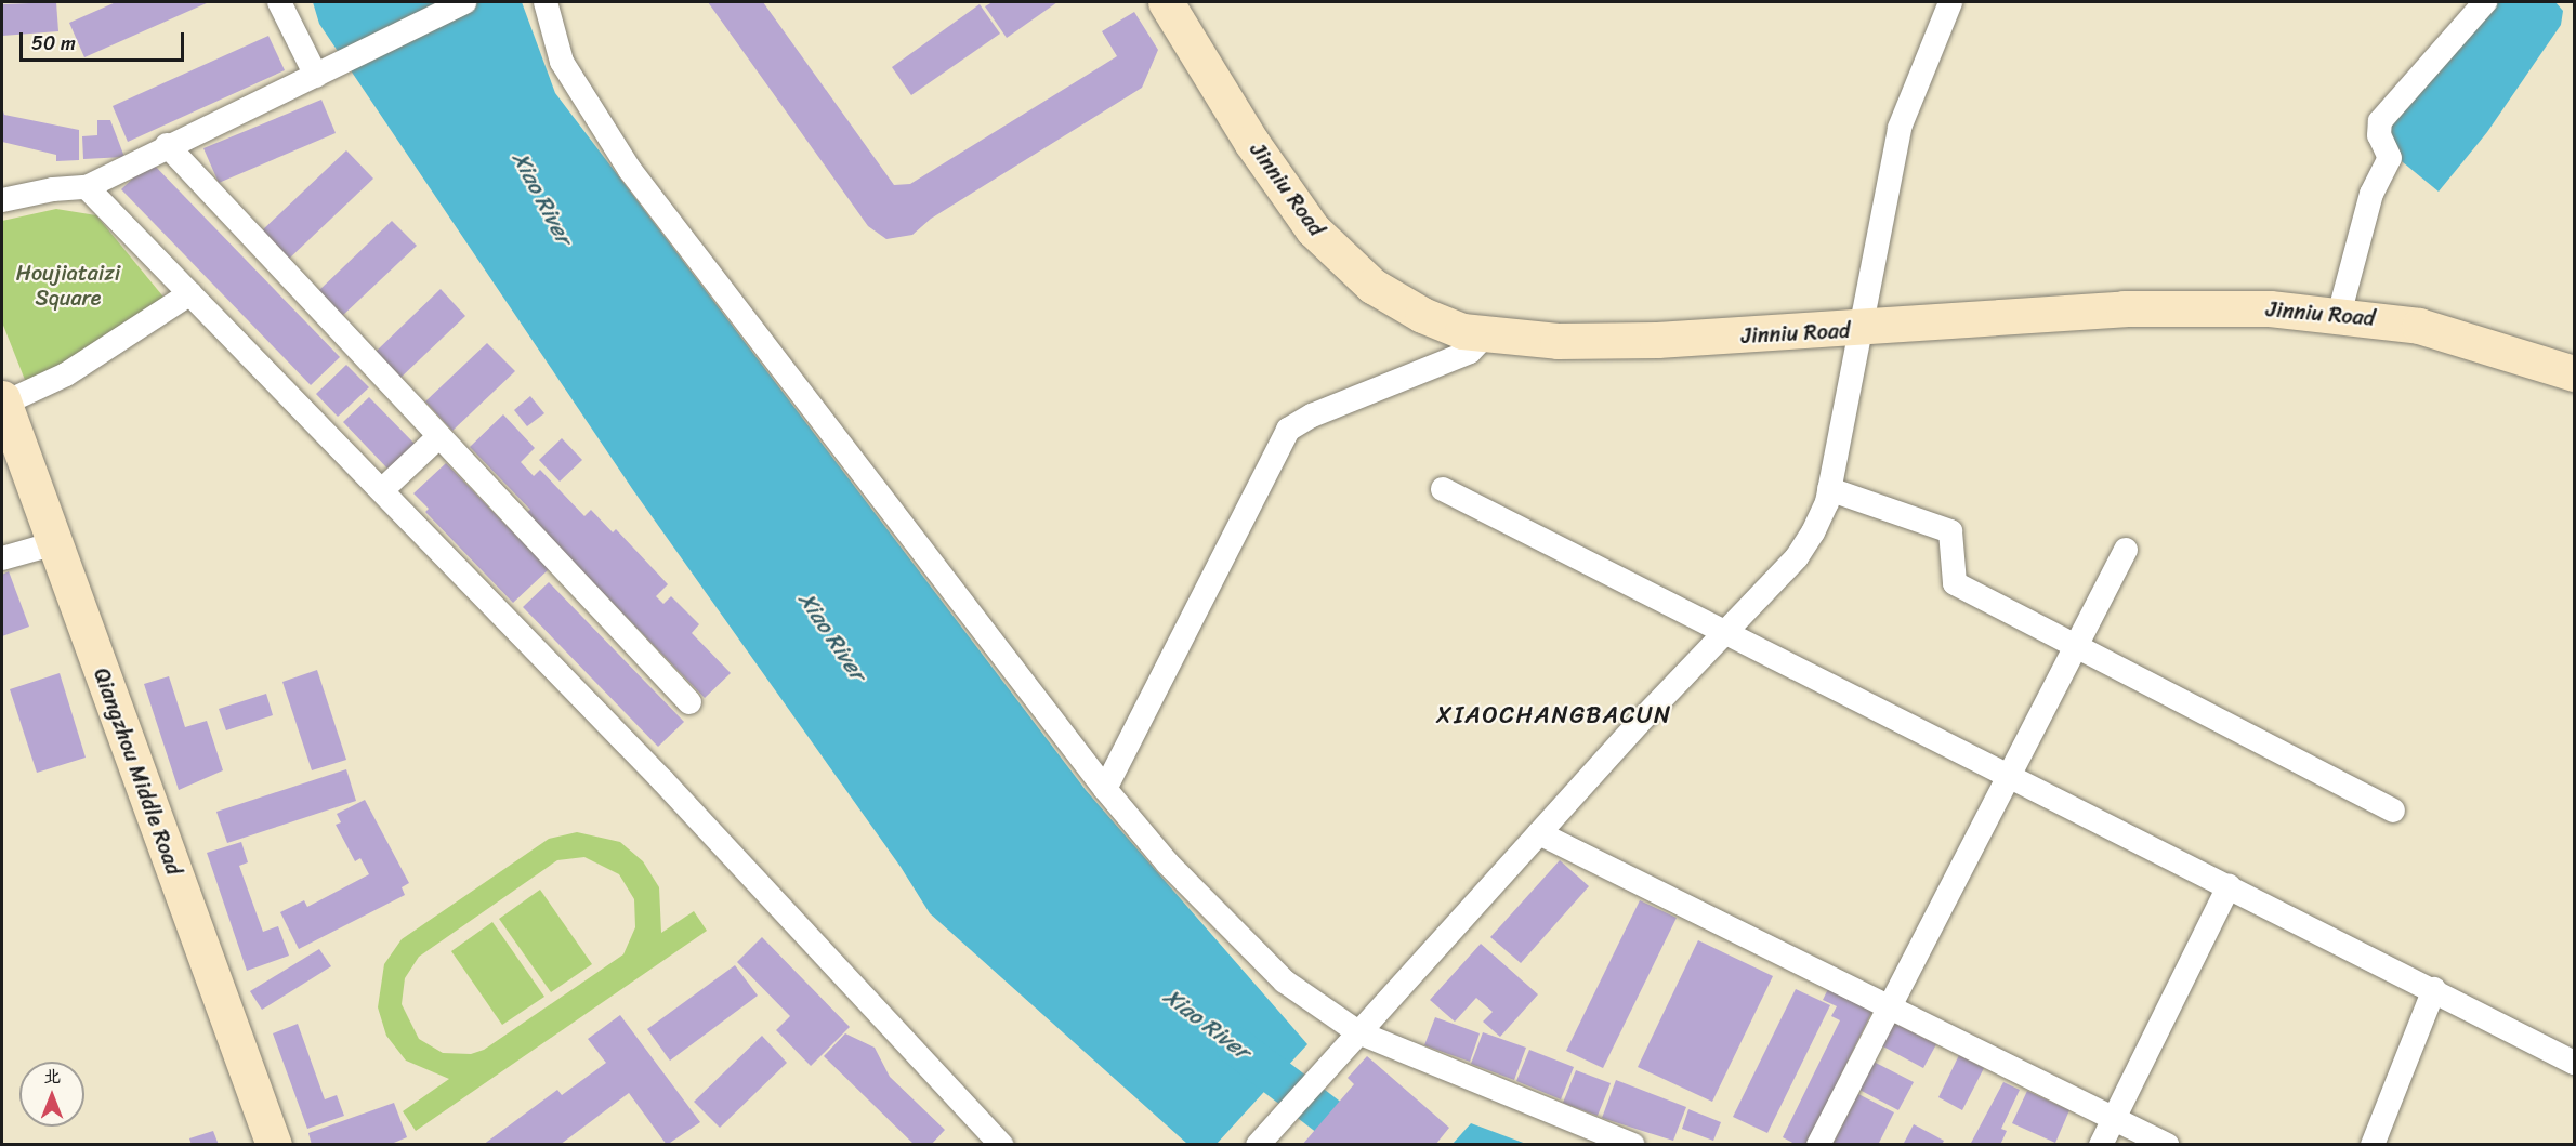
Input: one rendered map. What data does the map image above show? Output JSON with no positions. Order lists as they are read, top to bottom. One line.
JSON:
{"streets":{"main road":["Jinniu Road","Qiangzhou Middle Road"]},"districts":["XIAOCHANGBACUN"],"water":["Xiao River"],"parks":["Houjiataizi Square"],"scale_bar":"50 m","north":"top"}
